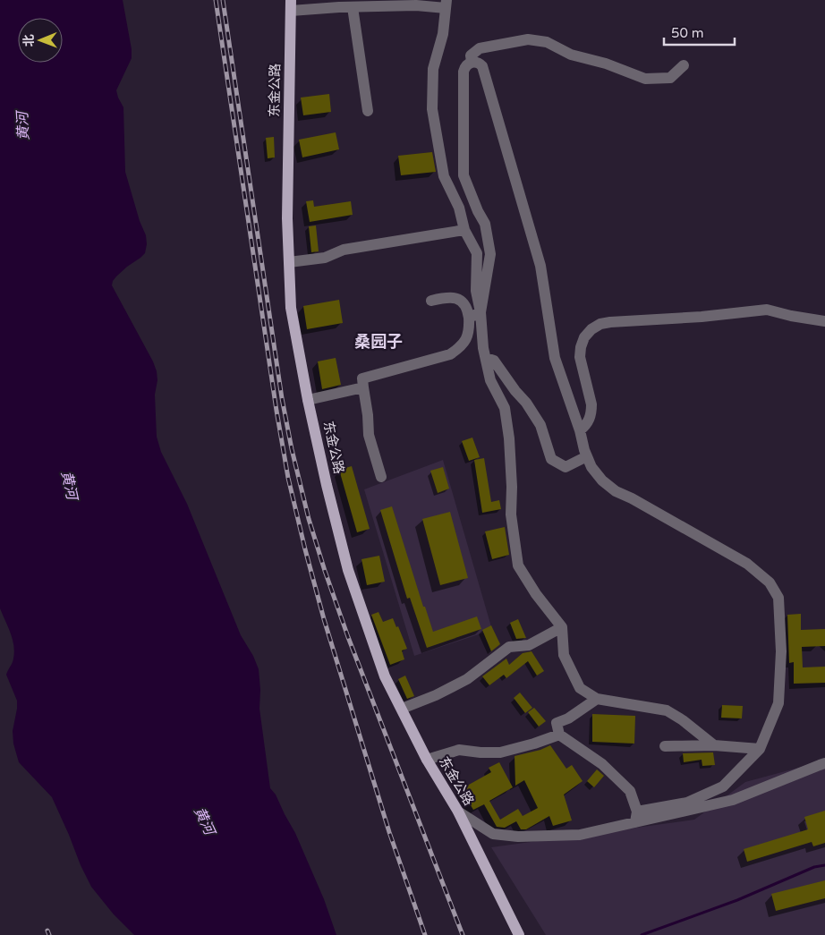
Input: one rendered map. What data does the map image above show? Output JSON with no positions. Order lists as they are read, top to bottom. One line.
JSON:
{"streets":{"main road":["东金公路"]},"districts":["桑园子"],"water":["黄河"],"scale_bar":"50 m","north":"left"}
